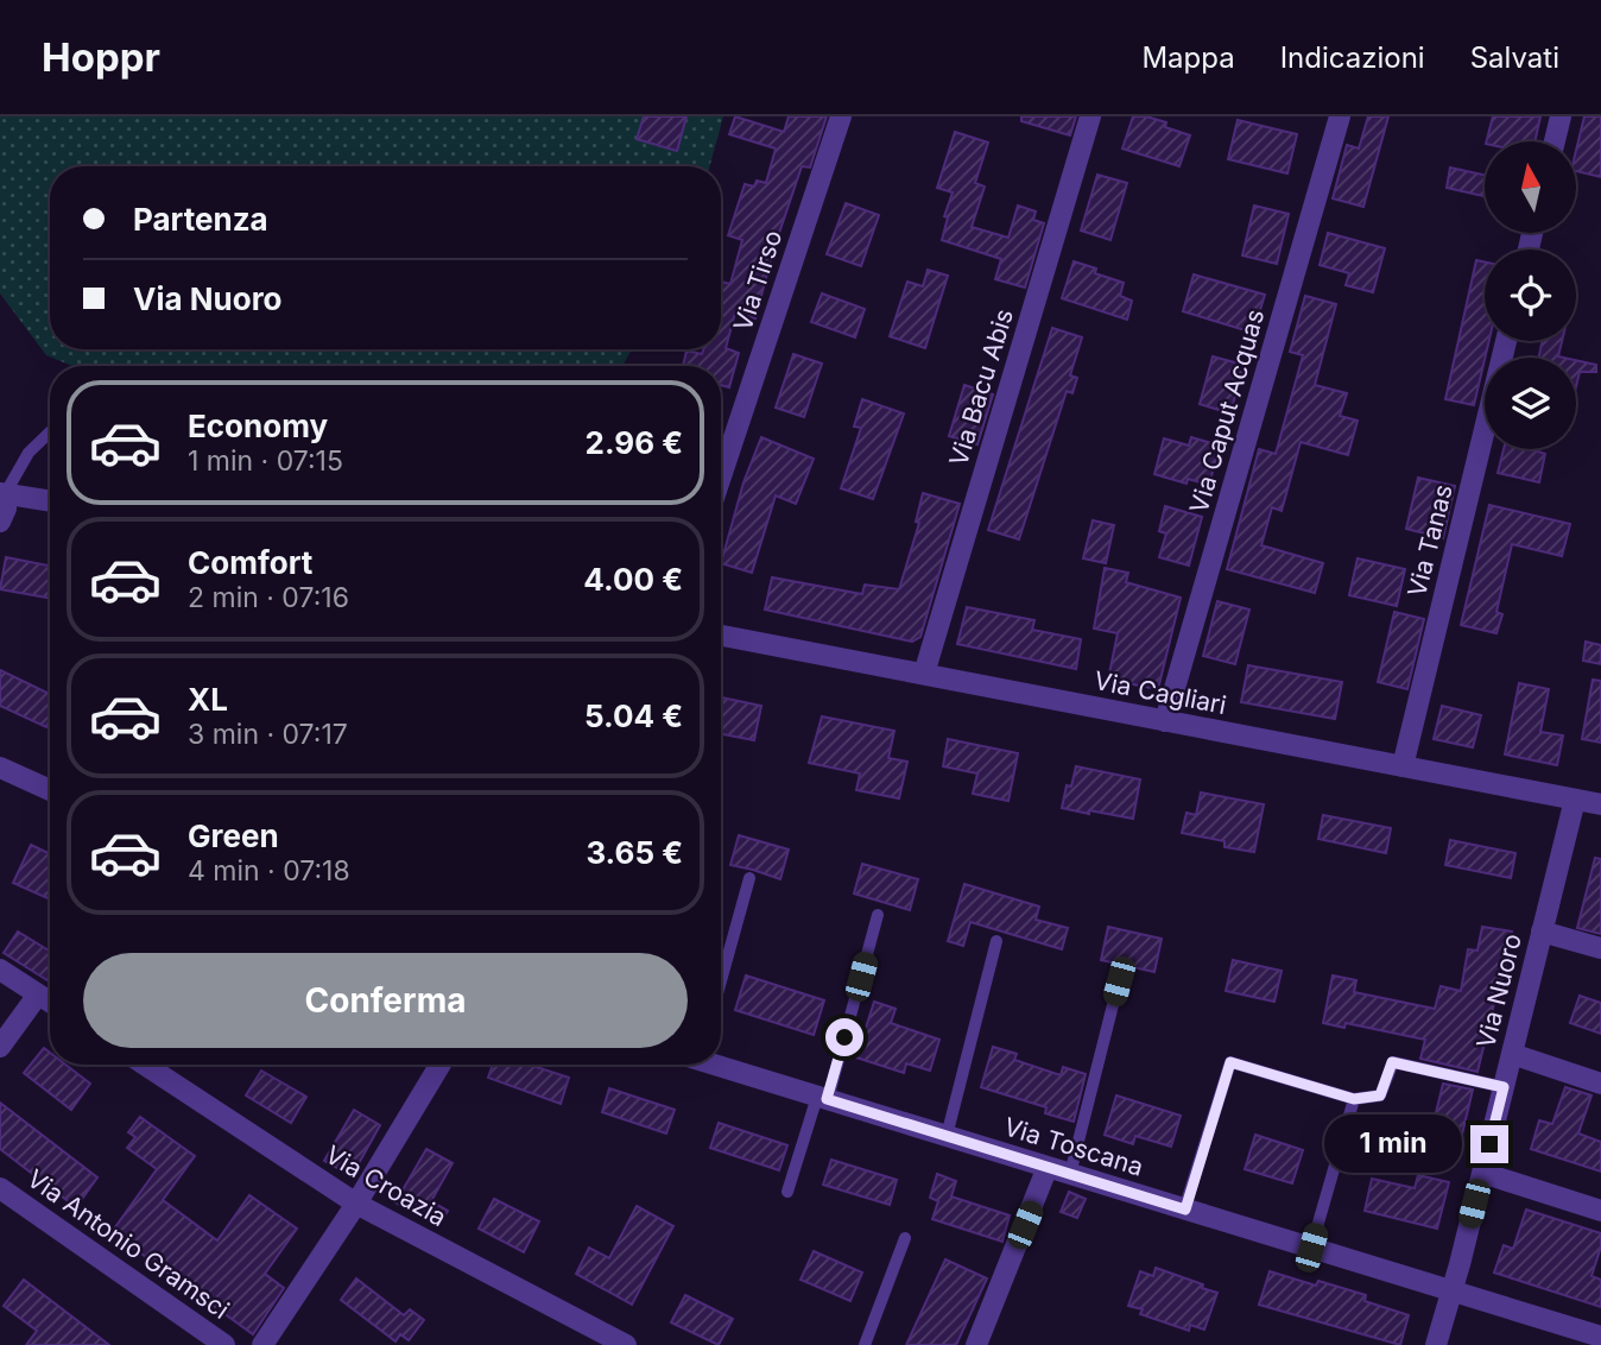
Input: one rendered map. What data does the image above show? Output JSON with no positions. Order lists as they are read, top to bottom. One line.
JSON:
{"streets":{"street":["Via Tirso","Via Bacu Abis","Via Caput Acquas","Via Tanas","Via Cagliari","Via Nuoro","Via Toscana","Via Croazia","Via Antonio Gramsci"]},"crossings":[["Via Bacu Abis","Via Cagliari"],["Via Caput Acquas","Via Cagliari"],["Via Tanas","Via Cagliari"],["Via Cagliari","Via Nuoro"],["Via Nuoro","Via Toscana"]],"north":"top","page":{"header":"Hoppr","nav":["Mappa","Indicazioni","Salvati"],"banner":["Partenza","Via Nuoro"],"list":[{"name":"Economy","note":"1 min · 07:15","value":"2.96 €"},{"name":"Comfort","note":"2 min · 07:16","value":"4.00 €"},{"name":"XL","note":"3 min · 07:17","value":"5.04 €"},{"name":"Green","note":"4 min · 07:18","value":"3.65 €"}],"buttons":"Conferma","bubble":"1 min"}}
